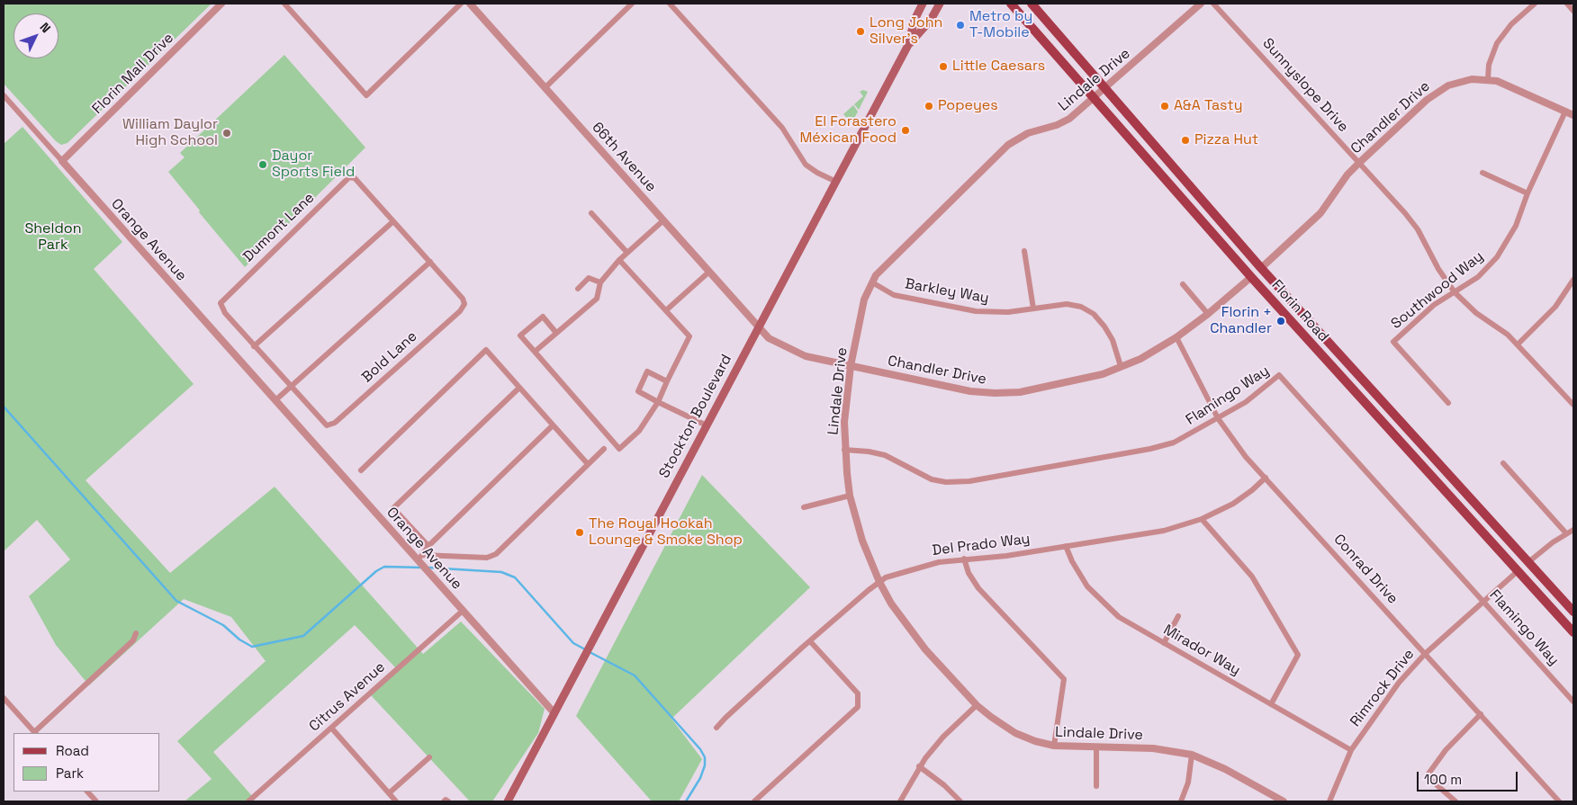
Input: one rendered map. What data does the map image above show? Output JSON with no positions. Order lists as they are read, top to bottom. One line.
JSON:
{"streets":{"main road":["Florin Road","Stockton Boulevard"],"street":["Florin Mall Drive","Lindale Drive","Sunnyslope Drive","Chandler Drive","66th Avenue","Dumont Lane","Orange Avenue","Southwood Way","Barkley Way","Bold Lane","Flamingo Way","Del Prado Way","Conrad Drive","Mirador Way","Rimrock Drive","Citrus Avenue"]},"crossings":[["Florin Mall Drive","Orange Avenue"],["Lindale Drive","Chandler Drive"],["Lindale Drive","Barkley Way"],["Lindale Drive","Florin Road"],["Lindale Drive","Flamingo Way"],["Lindale Drive","Del Prado Way"],["Sunnyslope Drive","Chandler Drive"],["Sunnyslope Drive","Southwood Way"],["Chandler Drive","66th Avenue"],["Chandler Drive","Southwood Way"],["Chandler Drive","Barkley Way"],["Chandler Drive","Florin Road"],["Chandler Drive","Stockton Boulevard"],["Chandler Drive","Conrad Drive"],["66th Avenue","Stockton Boulevard"],["Dumont Lane","Bold Lane"],["Orange Avenue","Stockton Boulevard"],["Orange Avenue","Citrus Avenue"],["Florin Road","Rimrock Drive"],["Flamingo Way","Conrad Drive"],["Flamingo Way","Rimrock Drive"],["Del Prado Way","Conrad Drive"],["Del Prado Way","Mirador Way"],["Conrad Drive","Rimrock Drive"],["Mirador Way","Rimrock Drive"]],"parks":["Sheldon Park"],"places":["Metro by T-Mobile","Long John Silver's","Little Caesars","Popeyes","A&A Tasty","El Forastero Méxican Food","William Daylor High School","Pizza Hut","Dayor Sports Field","Florin + Chandler","The Royal Hookah Lounge & Smoke Shop"],"legend":["Road","Park"],"scale_bar":"100 m","north":"top right"}
